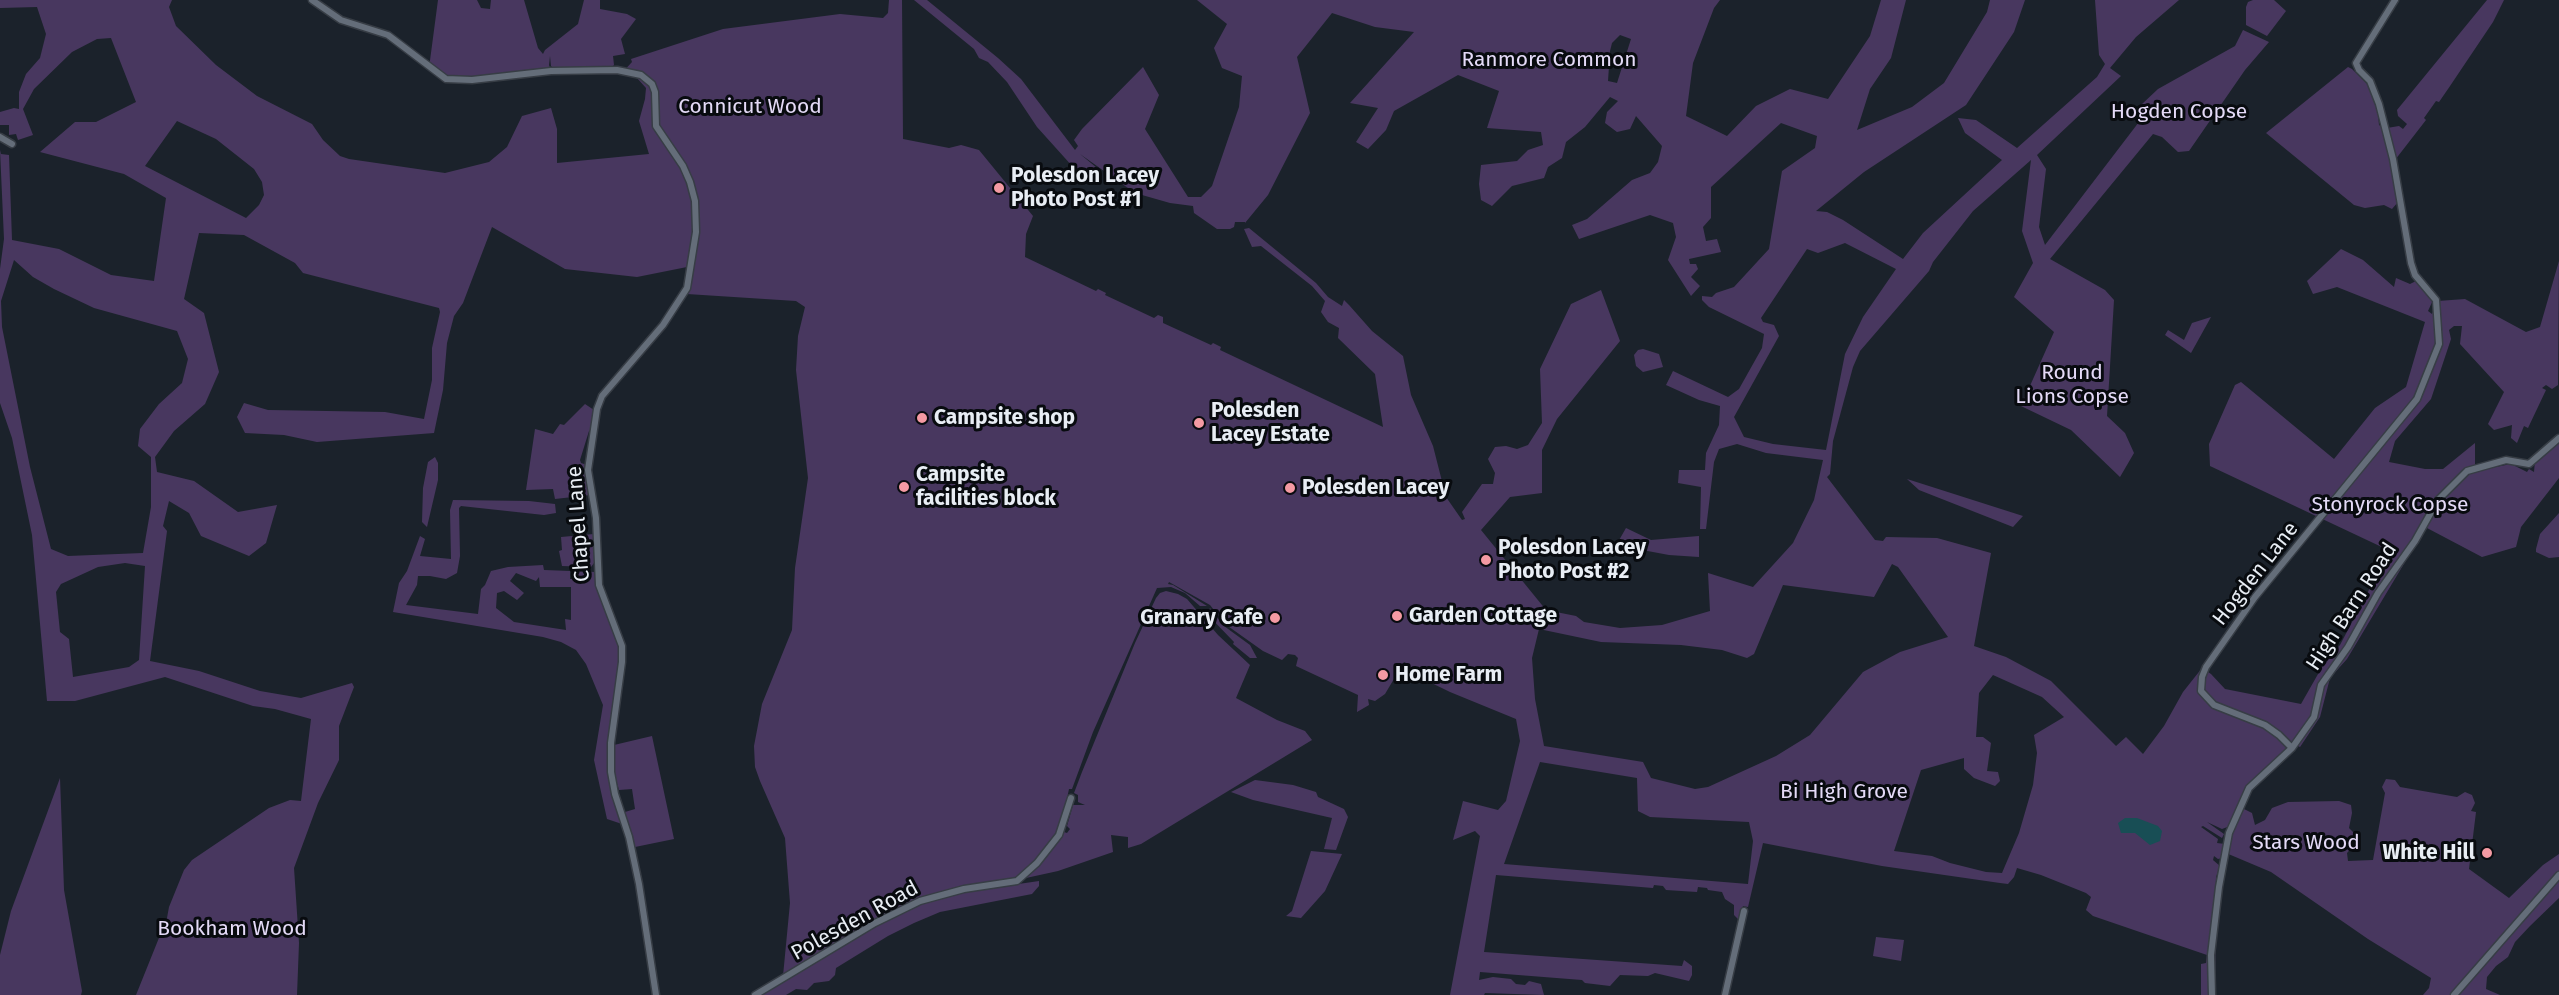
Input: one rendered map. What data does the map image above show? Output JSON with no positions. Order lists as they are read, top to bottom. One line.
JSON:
{"streets":{"street":["Chapel Lane","Hogden Lane","High Barn Road","Polesden Road"]},"crossings":[["Hogden Lane","High Barn Road"]],"parks":["Ranmore Common","Connicut Wood","Hogden Copse","Round Lions Copse","Stonyrock Copse","Bi High Grove","Stars Wood","Bookham Wood"],"places":["Polesdon Lacey Photo Post #1","Campsite shop","Polesden Lacey Estate","Campsite facilities block","Polesden Lacey","Polesdon Lacey Photo Post #2","Garden Cottage","Granary Cafe","Home Farm","White Hill"]}
